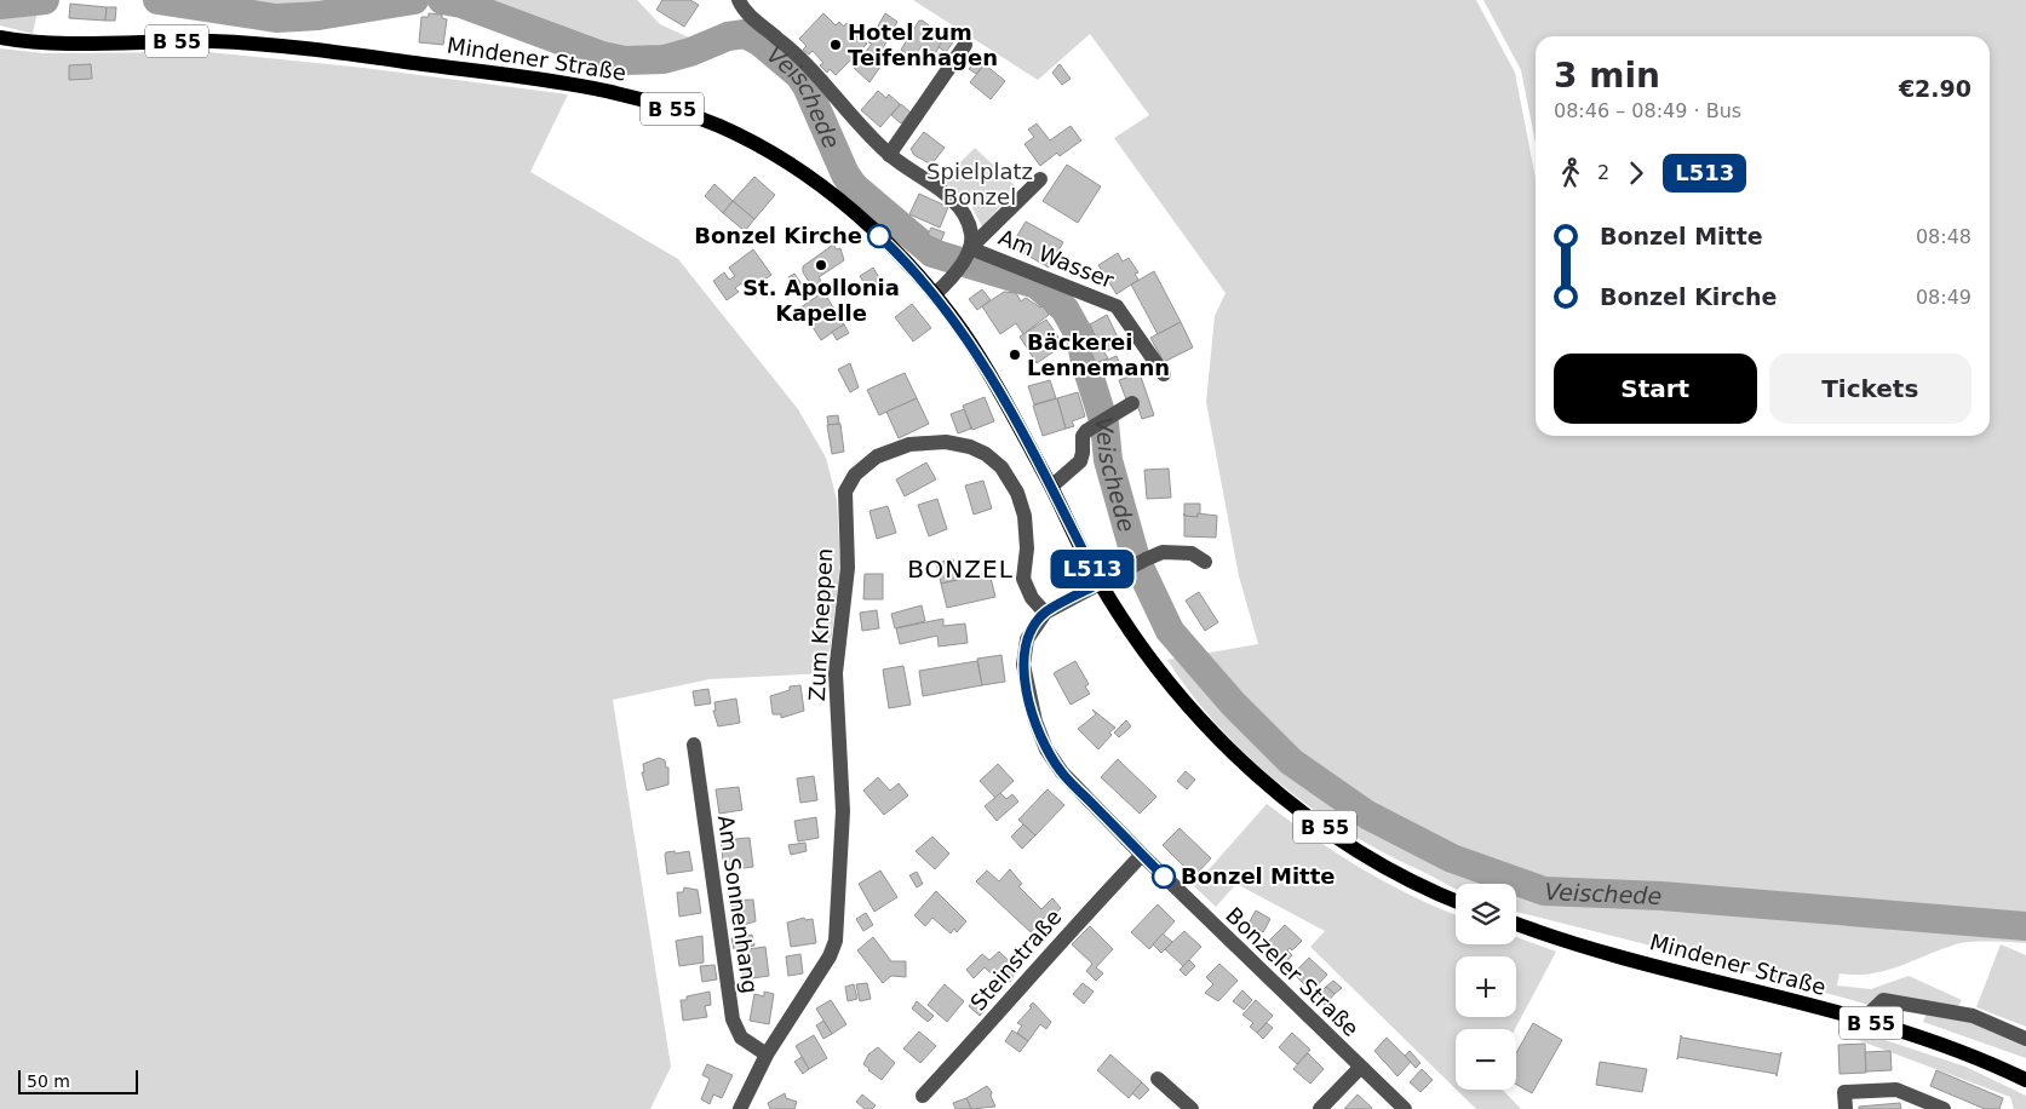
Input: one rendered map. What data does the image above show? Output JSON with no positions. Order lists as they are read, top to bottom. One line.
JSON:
{"streets":{"main road":["B 55","Mindener Straße"],"street":["Am Wasser","Zum Kneppen","Am Sonnenhang","Steinstraße","Bonzeler Straße"]},"crossings":[["Mindener Straße","Bonzeler Straße"],["Zum Kneppen","Am Sonnenhang"],["Zum Kneppen","Bonzeler Straße"],["Steinstraße","Bonzeler Straße"]],"districts":["BONZEL"],"water":["Veischede"],"parks":["Spielplatz Bonzel"],"places":["Hotel zum Teifenhagen","Bonzel Kirche","St. Apollonia Kapelle","Bäckerei Lennemann","Bonzel Mitte"],"lines":["bus line L513"],"scale_bar":"50 m","page":{"on_map":"L513","heading":["3 min","08:46 – 08:49 · Bus","€2.90"],"legs":["2","L513"],"list":[{"name":"Bonzel Mitte","value":"08:48"},{"name":"Bonzel Kirche","value":"08:49"}],"buttons":["Start","Tickets"],"map_buttons":["+","−"],"scale":"50 m"}}
